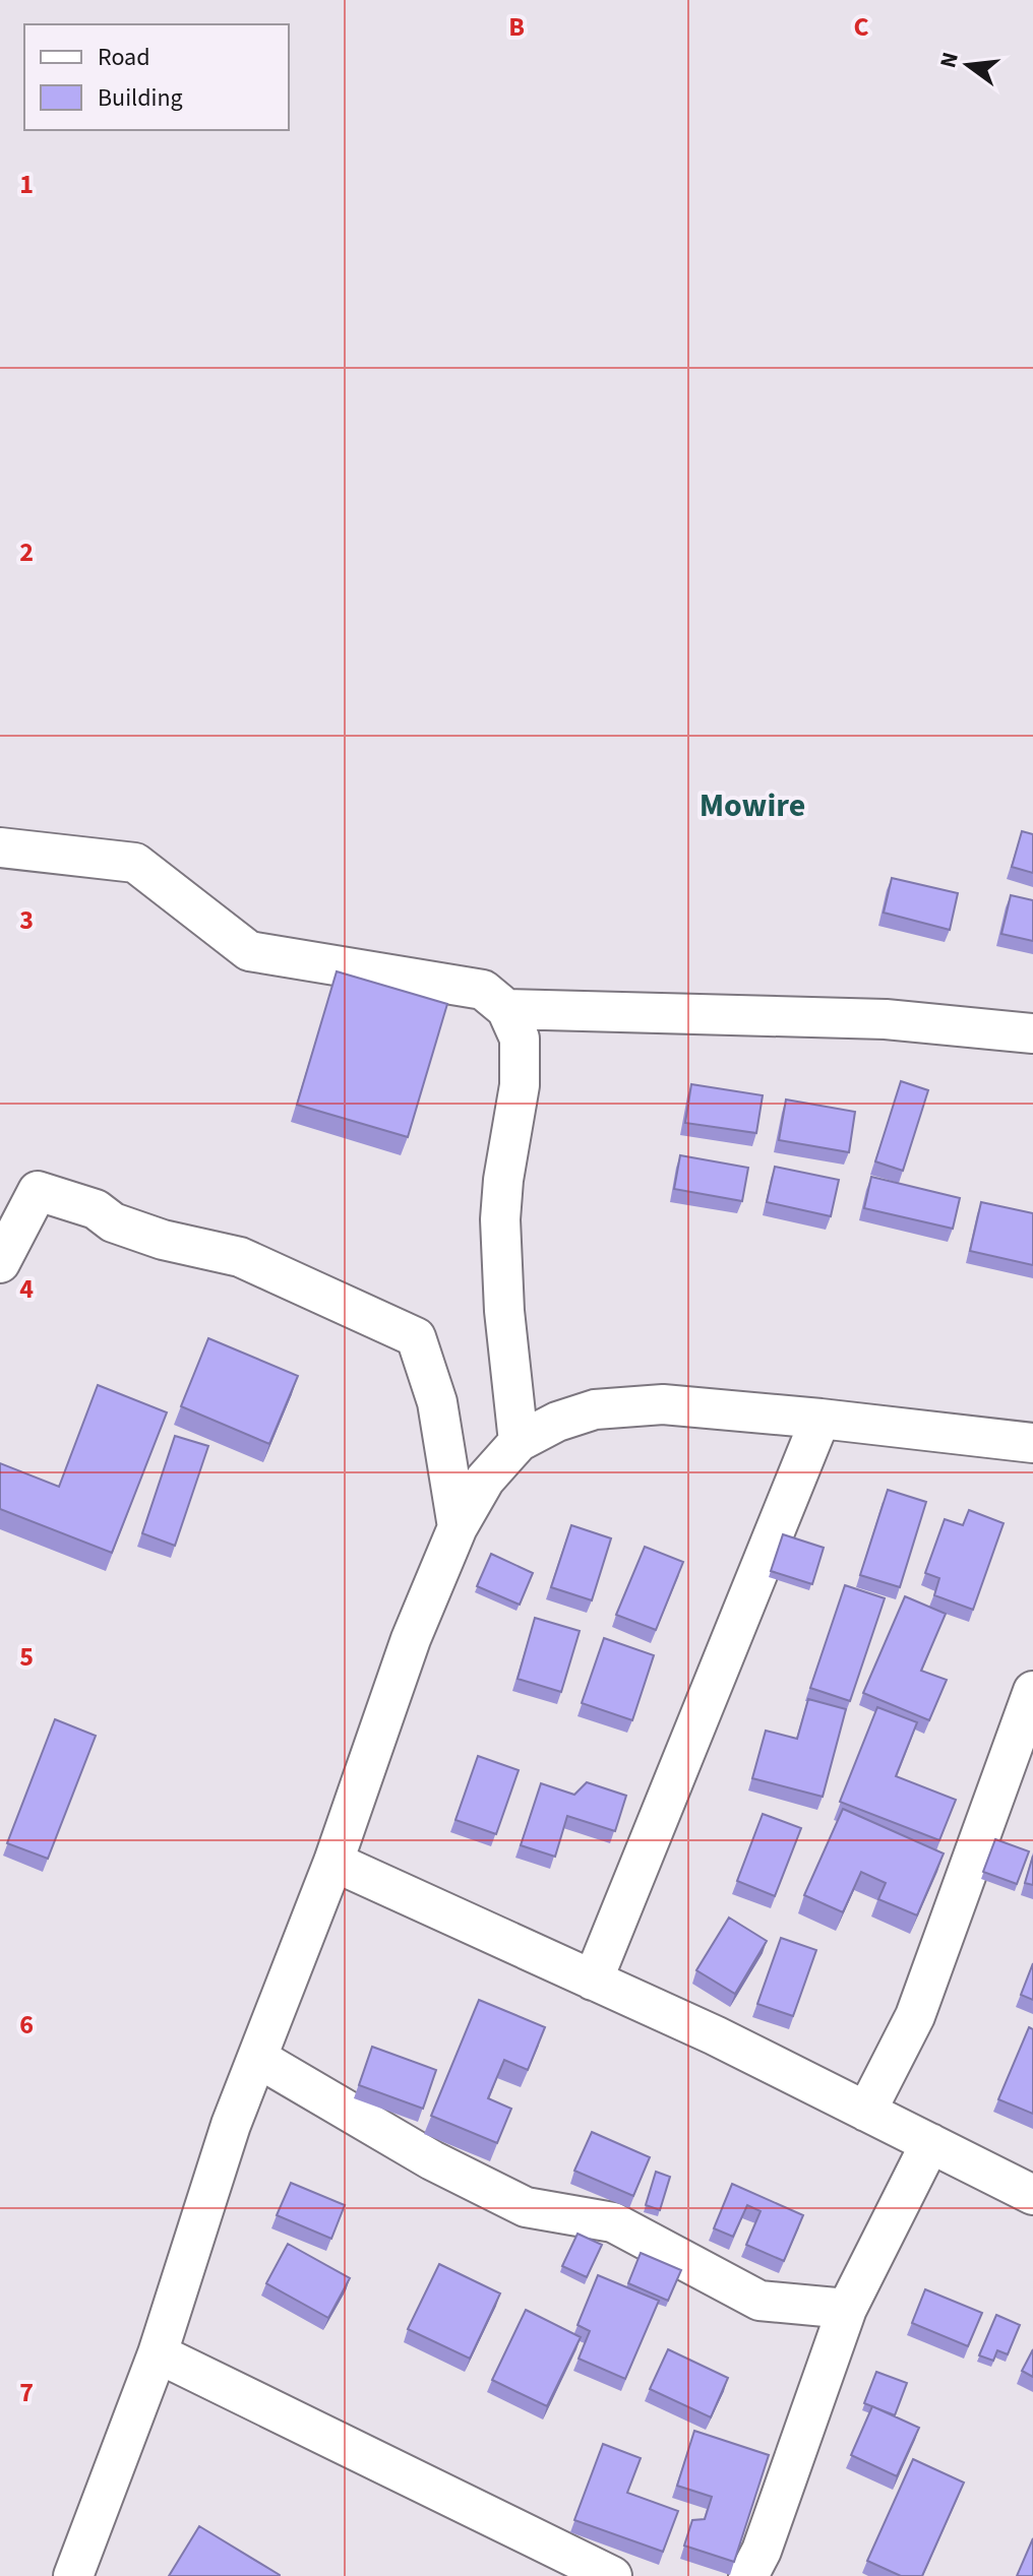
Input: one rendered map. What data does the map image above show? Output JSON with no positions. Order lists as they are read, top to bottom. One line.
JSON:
{"districts":["Mowire"],"legend":["Road","Building"],"north":"left","grid":{"columns":["B","C"],"rows":["1","2","3","4","5","6","7"]}}
